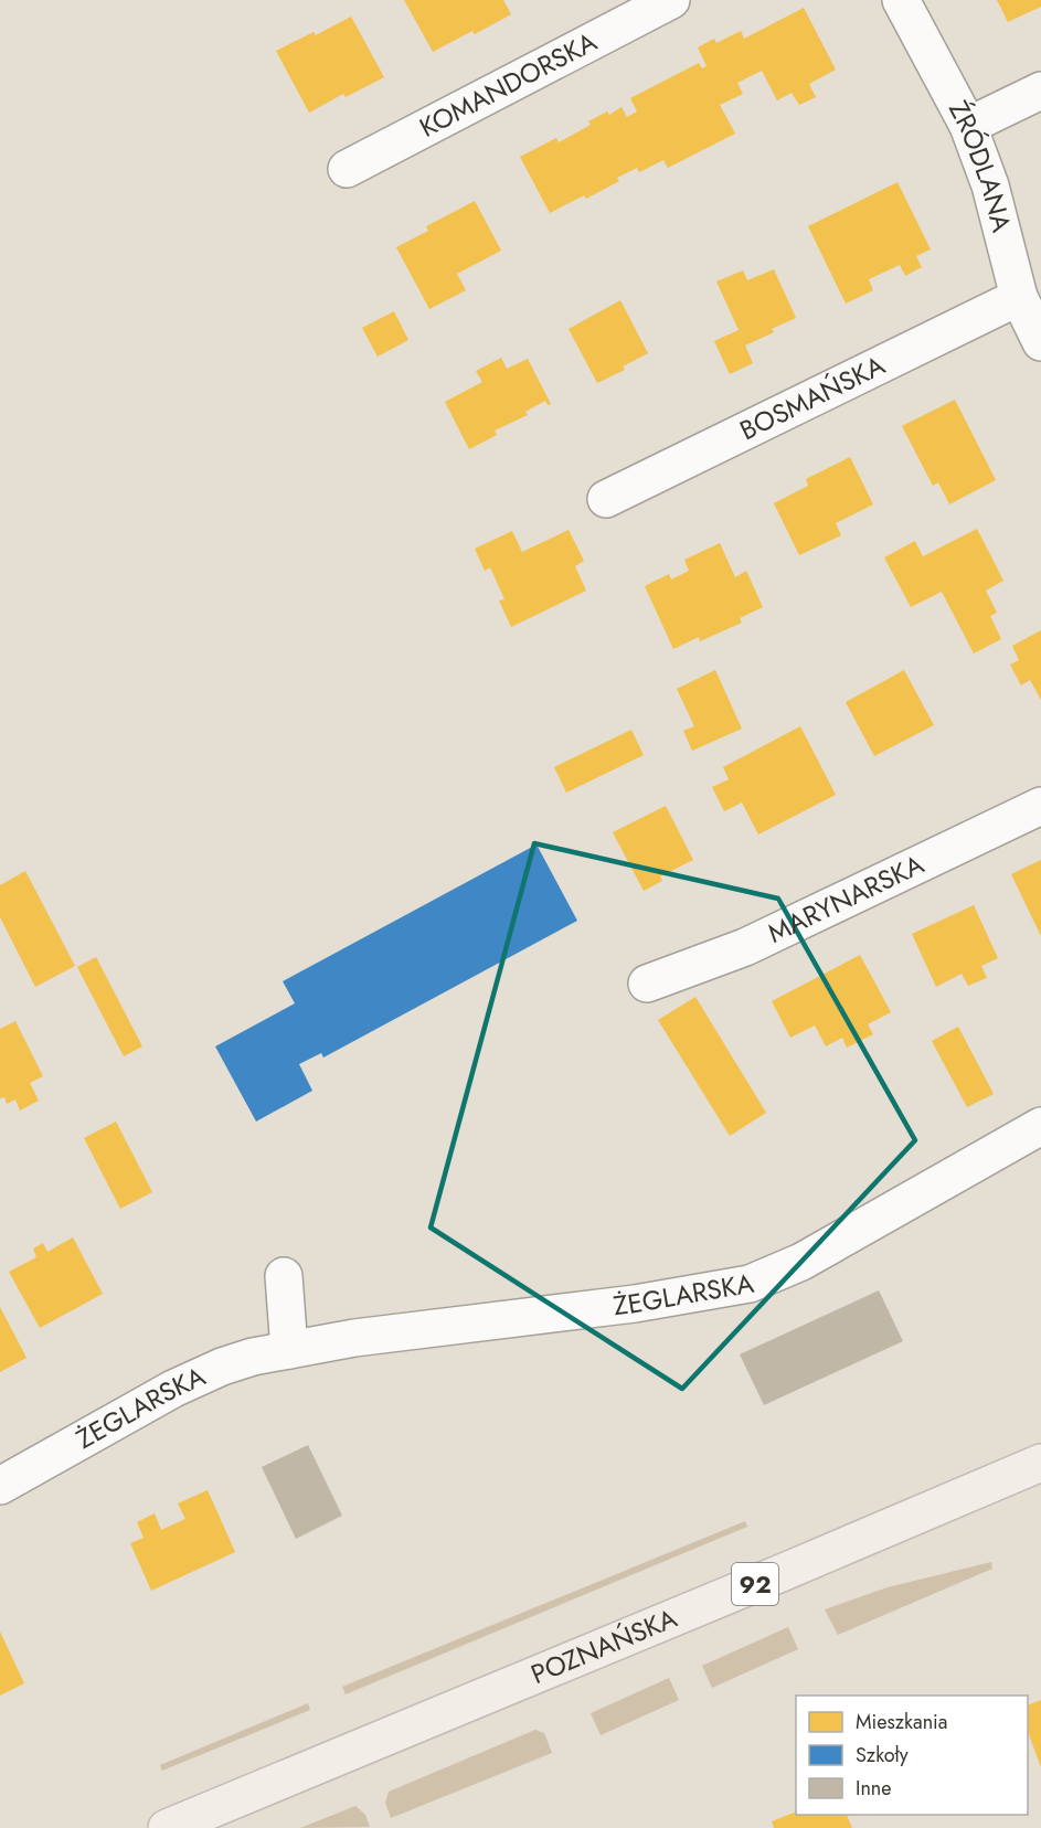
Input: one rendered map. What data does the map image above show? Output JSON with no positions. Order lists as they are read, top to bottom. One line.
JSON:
{"streets":{"main road":["92","POZNAŃSKA"],"street":["KOMANDORSKA","ŹRÓDLANA","BOSMAŃSKA","MARYNARSKA","ŻEGLARSKA"]},"crossings":[["ŹRÓDLANA","BOSMAŃSKA"]],"legend":["Mieszkania","Szkoły","Inne"]}
